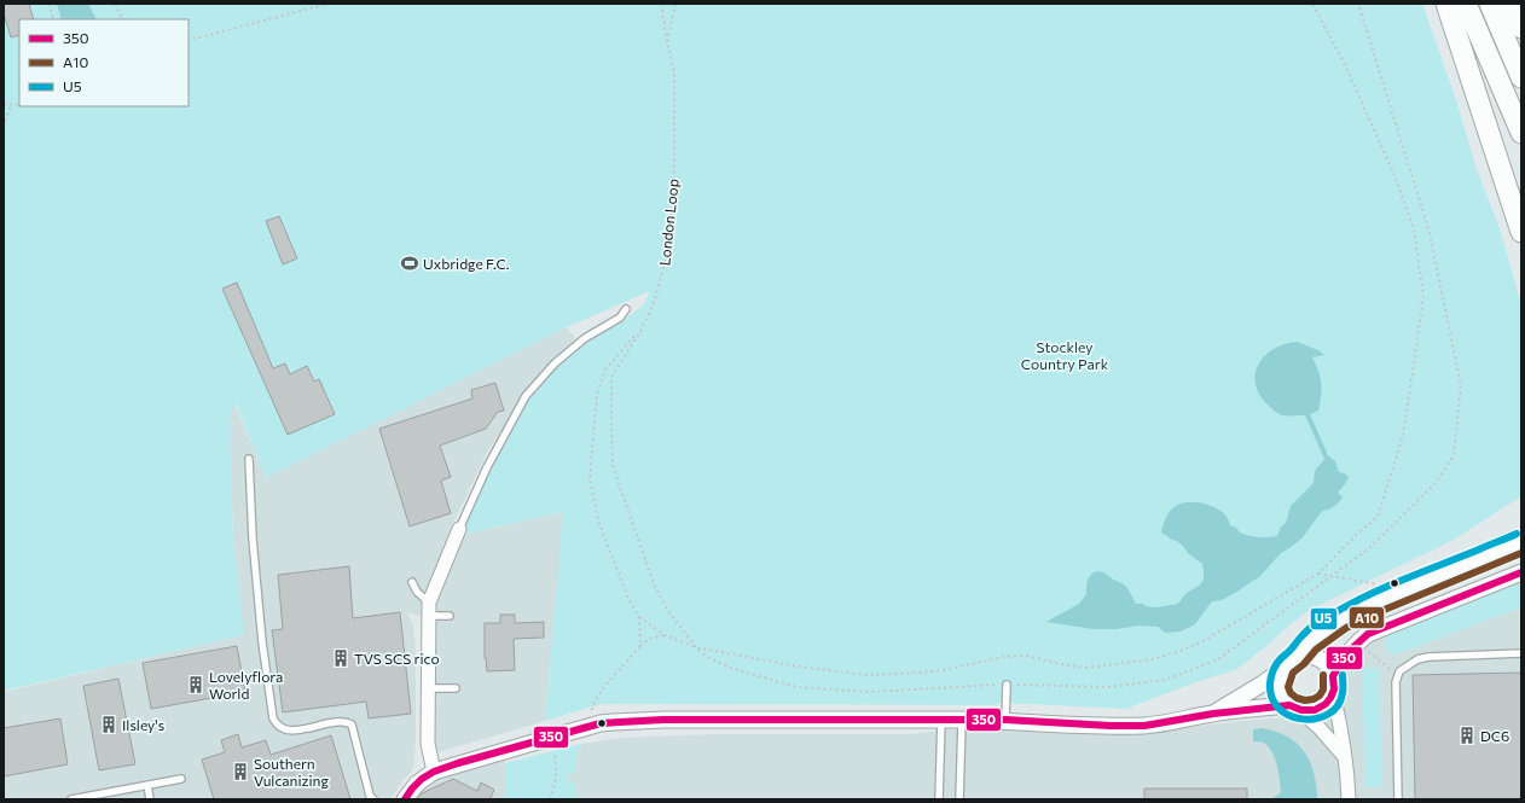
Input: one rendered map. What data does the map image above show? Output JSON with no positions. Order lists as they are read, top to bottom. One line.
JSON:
{"streets":{"path":["London Loop"]},"parks":["Stockley Country Park"],"places":{"sports":["Uxbridge F.C."],"building":["TVS SCS rico","Lovelyflora World","Ilsley's","DC6","Southern Vulcanizing"]},"lines":["transit line U5","transit line A10","transit line 350"],"legend":["350","A10","U5"]}
